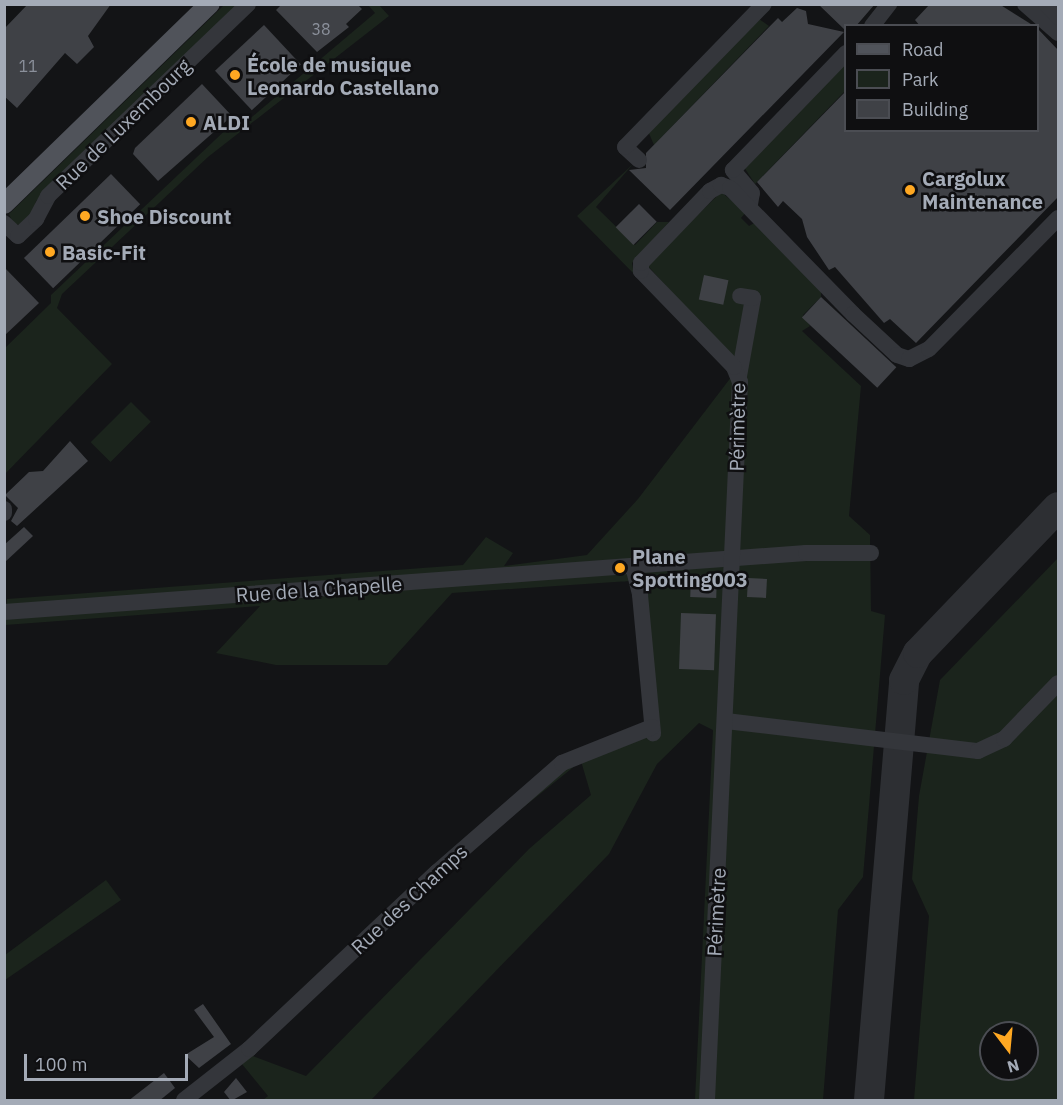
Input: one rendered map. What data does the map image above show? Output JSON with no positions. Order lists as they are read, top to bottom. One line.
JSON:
{"streets":{"main road":["Rue de Luxembourg"],"street":["Périmètre","Rue de la Chapelle","Rue des Champs"]},"crossings":[["Périmètre","Rue de la Chapelle"],["Rue de la Chapelle","Rue des Champs"]],"places":["École de musique Leonardo Castellano","ALDI","Cargolux Maintenance","Shoe Discount","Basic-Fit","Plane Spotting003"],"house_numbers":["38","11"],"legend":["Road","Park","Building"],"scale_bar":"100 m","north":"bottom"}
